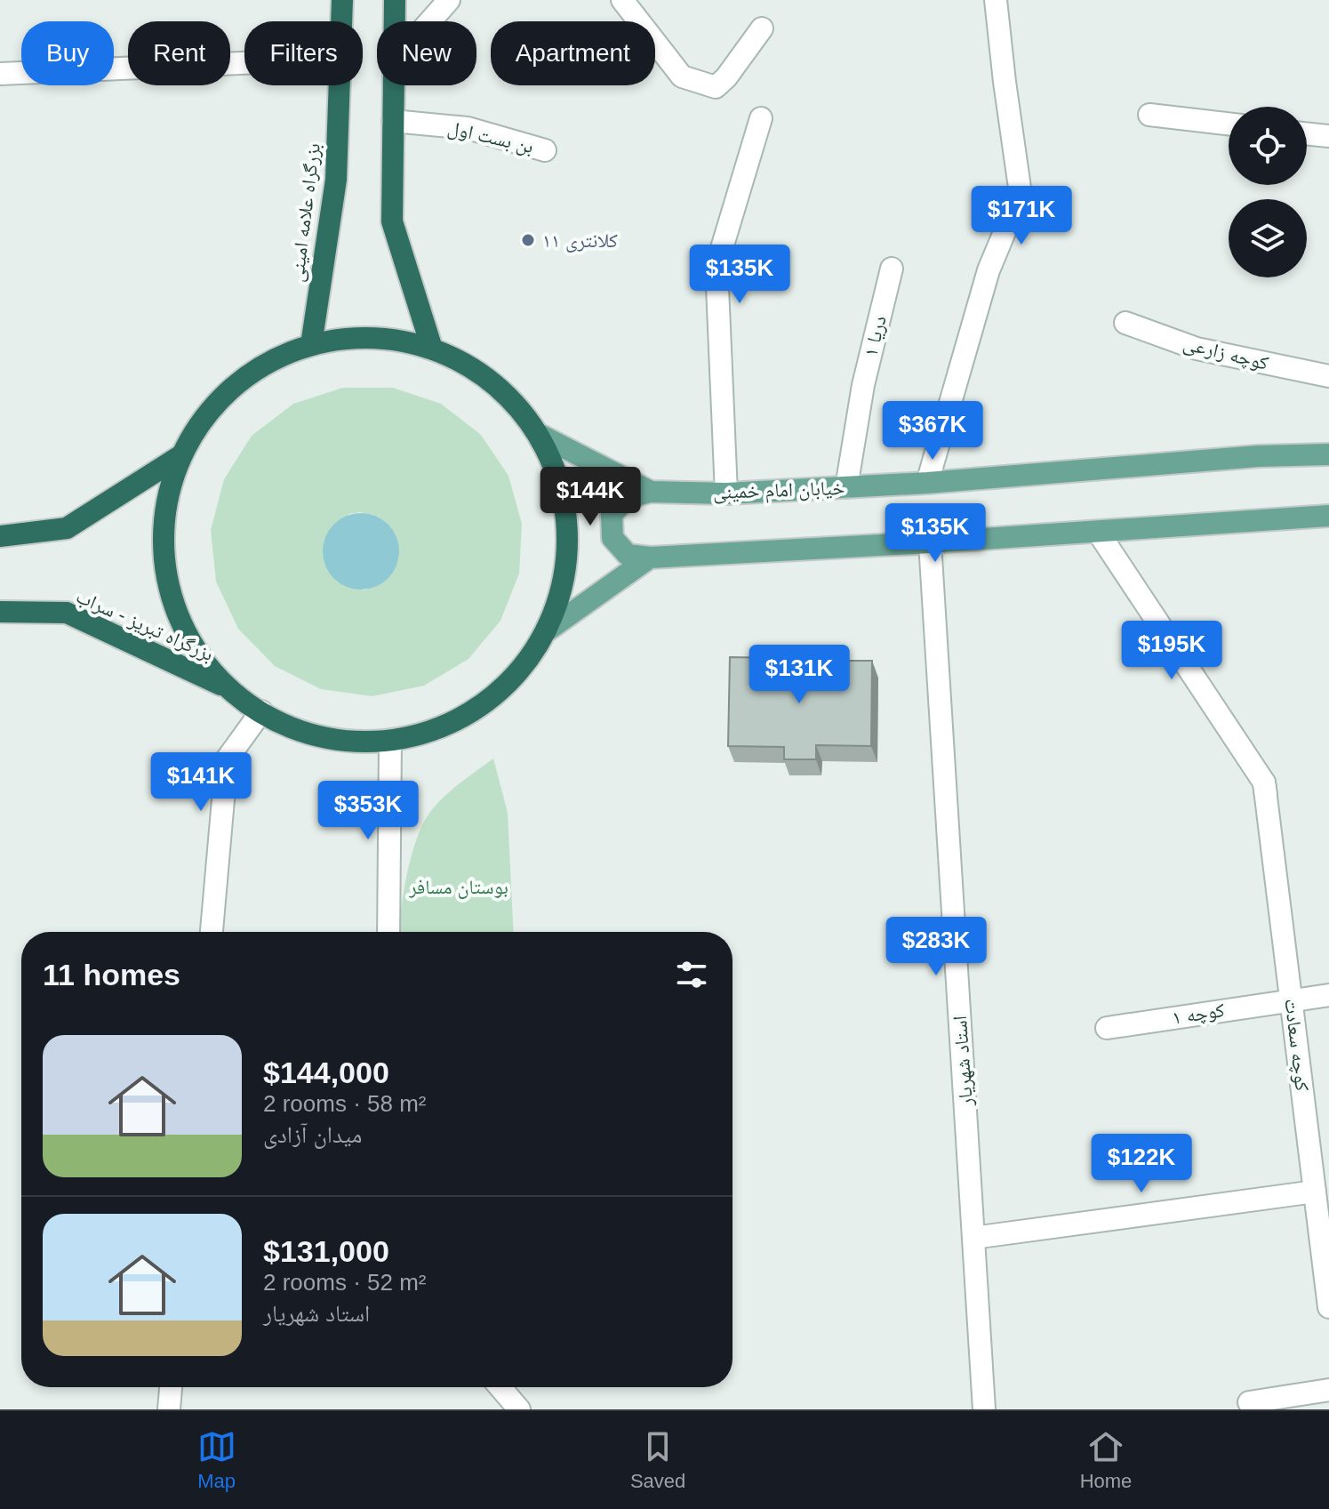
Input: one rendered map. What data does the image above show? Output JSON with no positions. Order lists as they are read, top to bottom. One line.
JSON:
{"streets":{"highway":["بزرگراه علامه امینی","بزرگراه تبریز - سراب"],"main road":["خیابان امام خمینی"],"street":["بن بست اول","دریا ۱","کوچه زارعی","کوچه ۱","کوچه سعادت","استاد شهریار"]},"crossings":[["دریا ۱","خیابان امام خمینی"],["کوچه ۱","کوچه سعادت"]],"parks":["بوستان مسافر"],"places":["کلانتری ۱۱"],"page":{"chip":["Buy","Rent","Filters","New","Apartment"],"price":["$171K","$135K","$367K","$144K","$135K","$195K","$131K","$141K","$353K","$283K","$122K"],"heading":"11 homes","list":[{"name":"$144,000","note":"2 rooms · 58 m² · میدان آزادی"},{"name":"$131,000","note":"2 rooms · 52 m² · استاد شهریار"}],"tabs":["Map","Saved","Home"]}}
